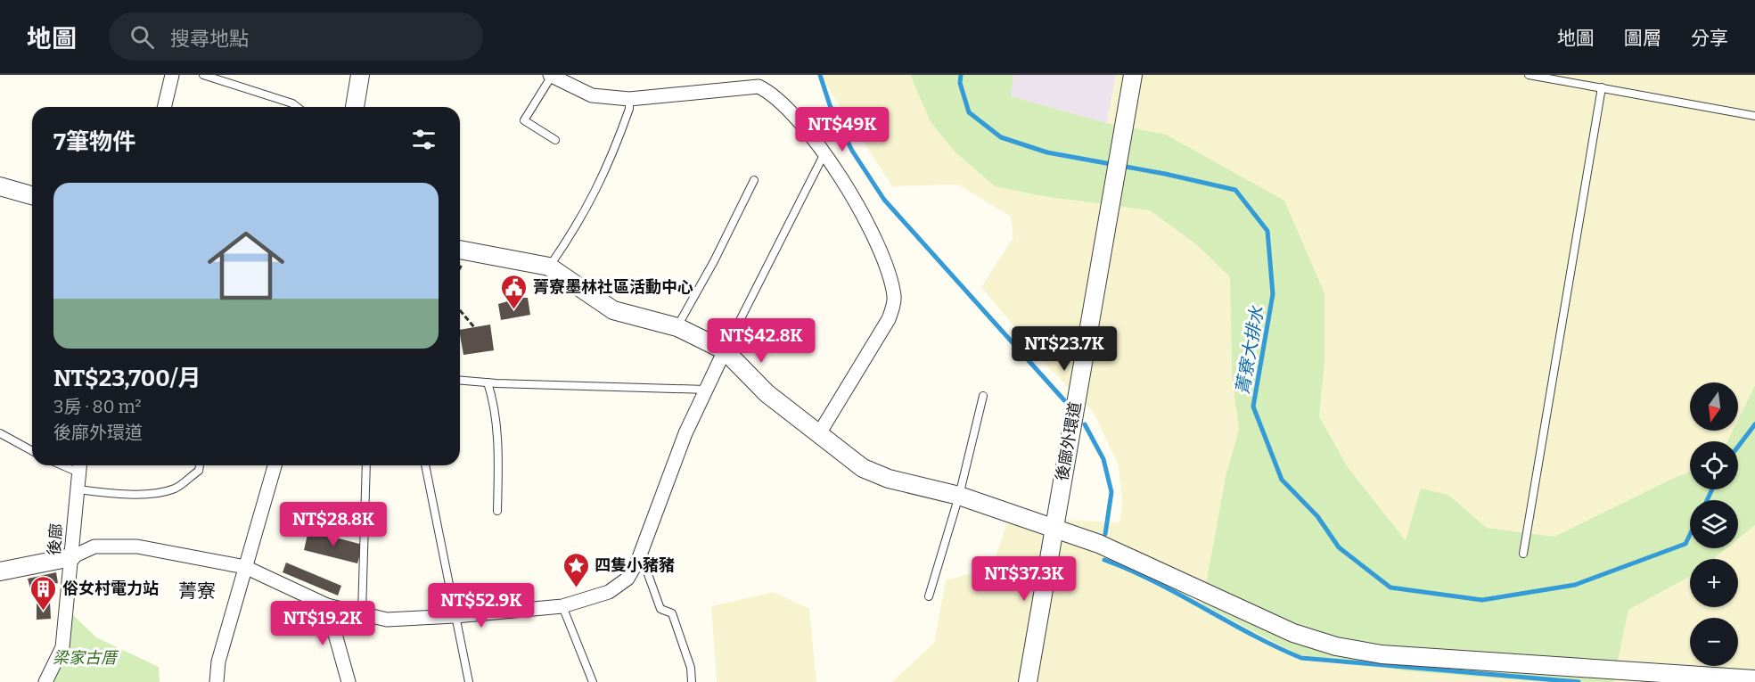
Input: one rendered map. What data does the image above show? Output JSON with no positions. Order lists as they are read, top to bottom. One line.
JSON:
{"streets":{"street":["後廍外環道","後廍"]},"districts":["菁寮"],"water":["菁寮大排水"],"parks":["梁家古厝"],"places":{"public building":["菁寮墨林社區活動中心"],"place":["四隻小豬豬"],"building":["俗女村電力站"]},"north":"bottom","page":{"header":"地圖","search":"搜尋地點","nav":["地圖","圖層","分享"],"price":["NT$49K","NT$42.8K","NT$23.7K","NT$28.8K","NT$37.3K","NT$52.9K","NT$19.2K"],"heading":"7筆物件","list":[{"name":"NT$23,700/月","note":"3房 · 80 m² · 後廍外環道"}],"map_buttons":["+","−"]}}
